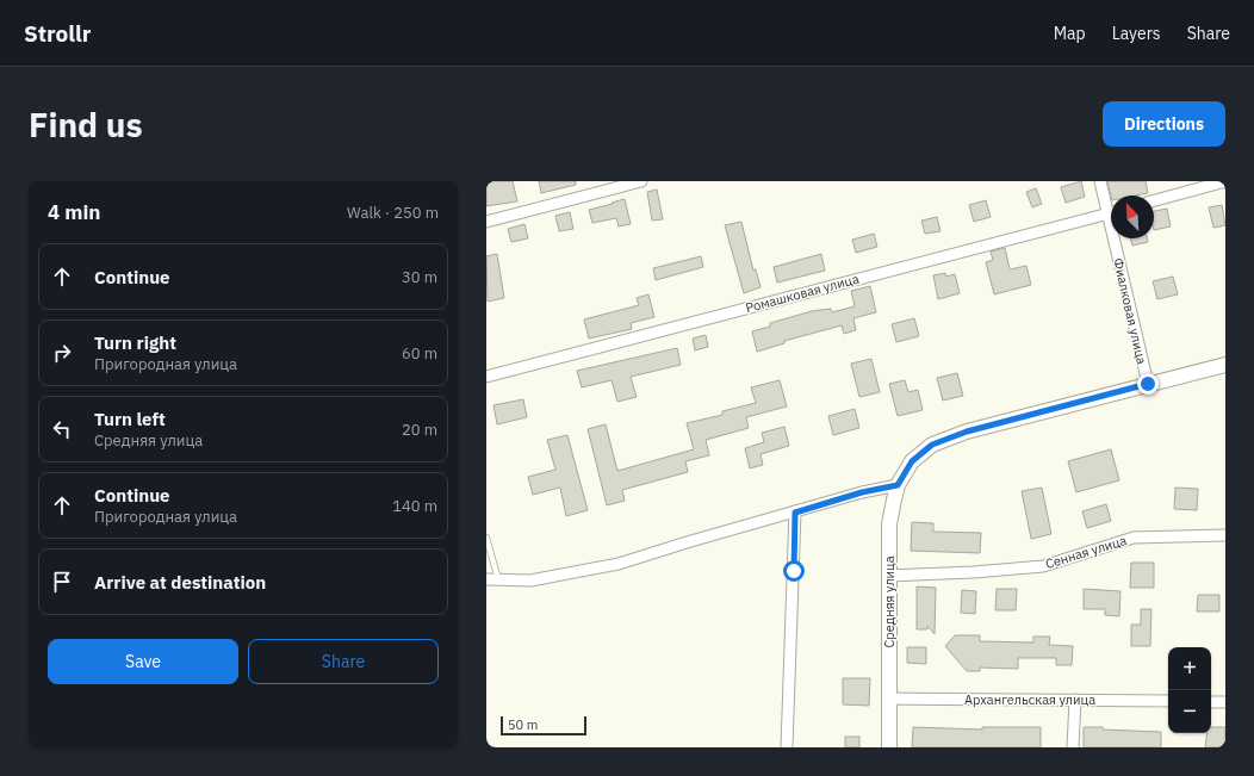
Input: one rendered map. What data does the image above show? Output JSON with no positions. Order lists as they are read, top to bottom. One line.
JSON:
{"streets":{"street":["Ромашковая улица","Фиалковая улица","Сенная улица","Средняя улица","Архангельская улица"]},"crossings":[["Фиалковая улица","Средняя улица"],["Сенная улица","Средняя улица"],["Средняя улица","Архангельская улица"]],"scale_bar":"50 m","north":"top left","page":{"header":"Strollr","nav":["Map","Layers","Share"],"buttons":["Directions",["Save","Share"]],"title":"Find us","heading":["4 min","Walk · 250 m"],"list":[["Continue","30 m"],["Turn right","Пригородная улица","60 m"],["Turn left","Средняя улица","20 m"],["Continue","Пригородная улица","140 m"],"Arrive at destination"],"map_buttons":["+","−"],"scale":"50 m"}}
